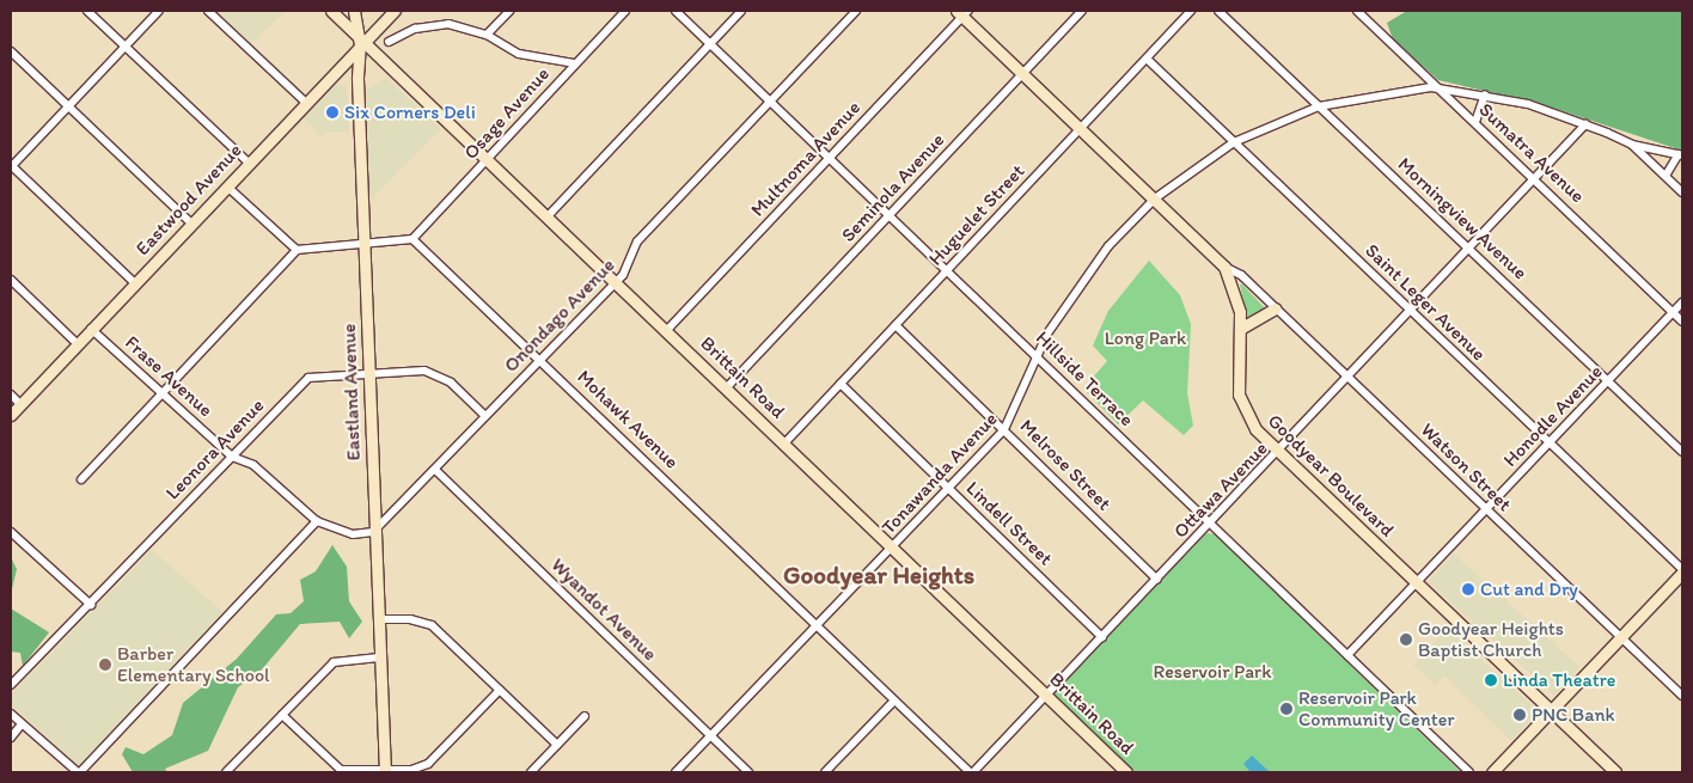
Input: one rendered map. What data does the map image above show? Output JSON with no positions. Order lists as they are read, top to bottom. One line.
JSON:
{"streets":{"street":["Osage Avenue","Sumatra Avenue","Multnoma Avenue","Seminola Avenue","Eastwood Avenue","Huguelet Street","Morningview Avenue","Saint Leger Avenue","Onondago Avenue","Frase Avenue","Brittain Road","Hillside Terrace","Eastland Avenue","Honodle Avenue","Mohawk Avenue","Leonora Avenue","Melrose Street","Watson Street","Tonawanda Avenue","Goodyear Boulevard","Ottawa Avenue","Lindell Street","Wyandot Avenue"]},"crossings":[["Osage Avenue","Brittain Road"],["Osage Avenue","Mohawk Avenue"],["Sumatra Avenue","Honodle Avenue"],["Sumatra Avenue","Tonawanda Avenue"],["Sumatra Avenue","Ottawa Avenue"],["Multnoma Avenue","Brittain Road"],["Multnoma Avenue","Hillside Terrace"],["Multnoma Avenue","Goodyear Boulevard"],["Seminola Avenue","Brittain Road"],["Seminola Avenue","Hillside Terrace"],["Seminola Avenue","Goodyear Boulevard"],["Eastwood Avenue","Frase Avenue"],["Eastwood Avenue","Brittain Road"],["Eastwood Avenue","Eastland Avenue"],["Huguelet Street","Saint Leger Avenue"],["Huguelet Street","Brittain Road"],["Huguelet Street","Hillside Terrace"],["Huguelet Street","Melrose Street"],["Huguelet Street","Goodyear Boulevard"],["Huguelet Street","Lindell Street"],["Morningview Avenue","Honodle Avenue"],["Morningview Avenue","Tonawanda Avenue"],["Morningview Avenue","Ottawa Avenue"],["Saint Leger Avenue","Honodle Avenue"],["Saint Leger Avenue","Tonawanda Avenue"],["Saint Leger Avenue","Ottawa Avenue"],["Onondago Avenue","Frase Avenue"],["Onondago Avenue","Brittain Road"],["Onondago Avenue","Hillside Terrace"],["Onondago Avenue","Eastland Avenue"],["Onondago Avenue","Mohawk Avenue"],["Onondago Avenue","Leonora Avenue"],["Onondago Avenue","Wyandot Avenue"],["Frase Avenue","Eastland Avenue"],["Frase Avenue","Leonora Avenue"],["Brittain Road","Eastland Avenue"],["Brittain Road","Tonawanda Avenue"],["Brittain Road","Ottawa Avenue"],["Hillside Terrace","Honodle Avenue"],["Hillside Terrace","Tonawanda Avenue"],["Hillside Terrace","Ottawa Avenue"],["Eastland Avenue","Leonora Avenue"],["Honodle Avenue","Watson Street"],["Honodle Avenue","Goodyear Boulevard"],["Mohawk Avenue","Tonawanda Avenue"],["Mohawk Avenue","Ottawa Avenue"],["Melrose Street","Tonawanda Avenue"],["Melrose Street","Ottawa Avenue"],["Watson Street","Goodyear Boulevard"],["Watson Street","Ottawa Avenue"],["Tonawanda Avenue","Goodyear Boulevard"],["Tonawanda Avenue","Ottawa Avenue"],["Tonawanda Avenue","Lindell Street"],["Tonawanda Avenue","Wyandot Avenue"],["Goodyear Boulevard","Ottawa Avenue"],["Ottawa Avenue","Lindell Street"]],"districts":["Goodyear Heights"],"parks":["Long Park","Reservoir Park"],"places":["Six Corners Deli","Cut and Dry","Goodyear Heights Baptist Church","Barber Elementary School","Linda Theatre","Reservoir Park Community Center","PNC Bank"]}
